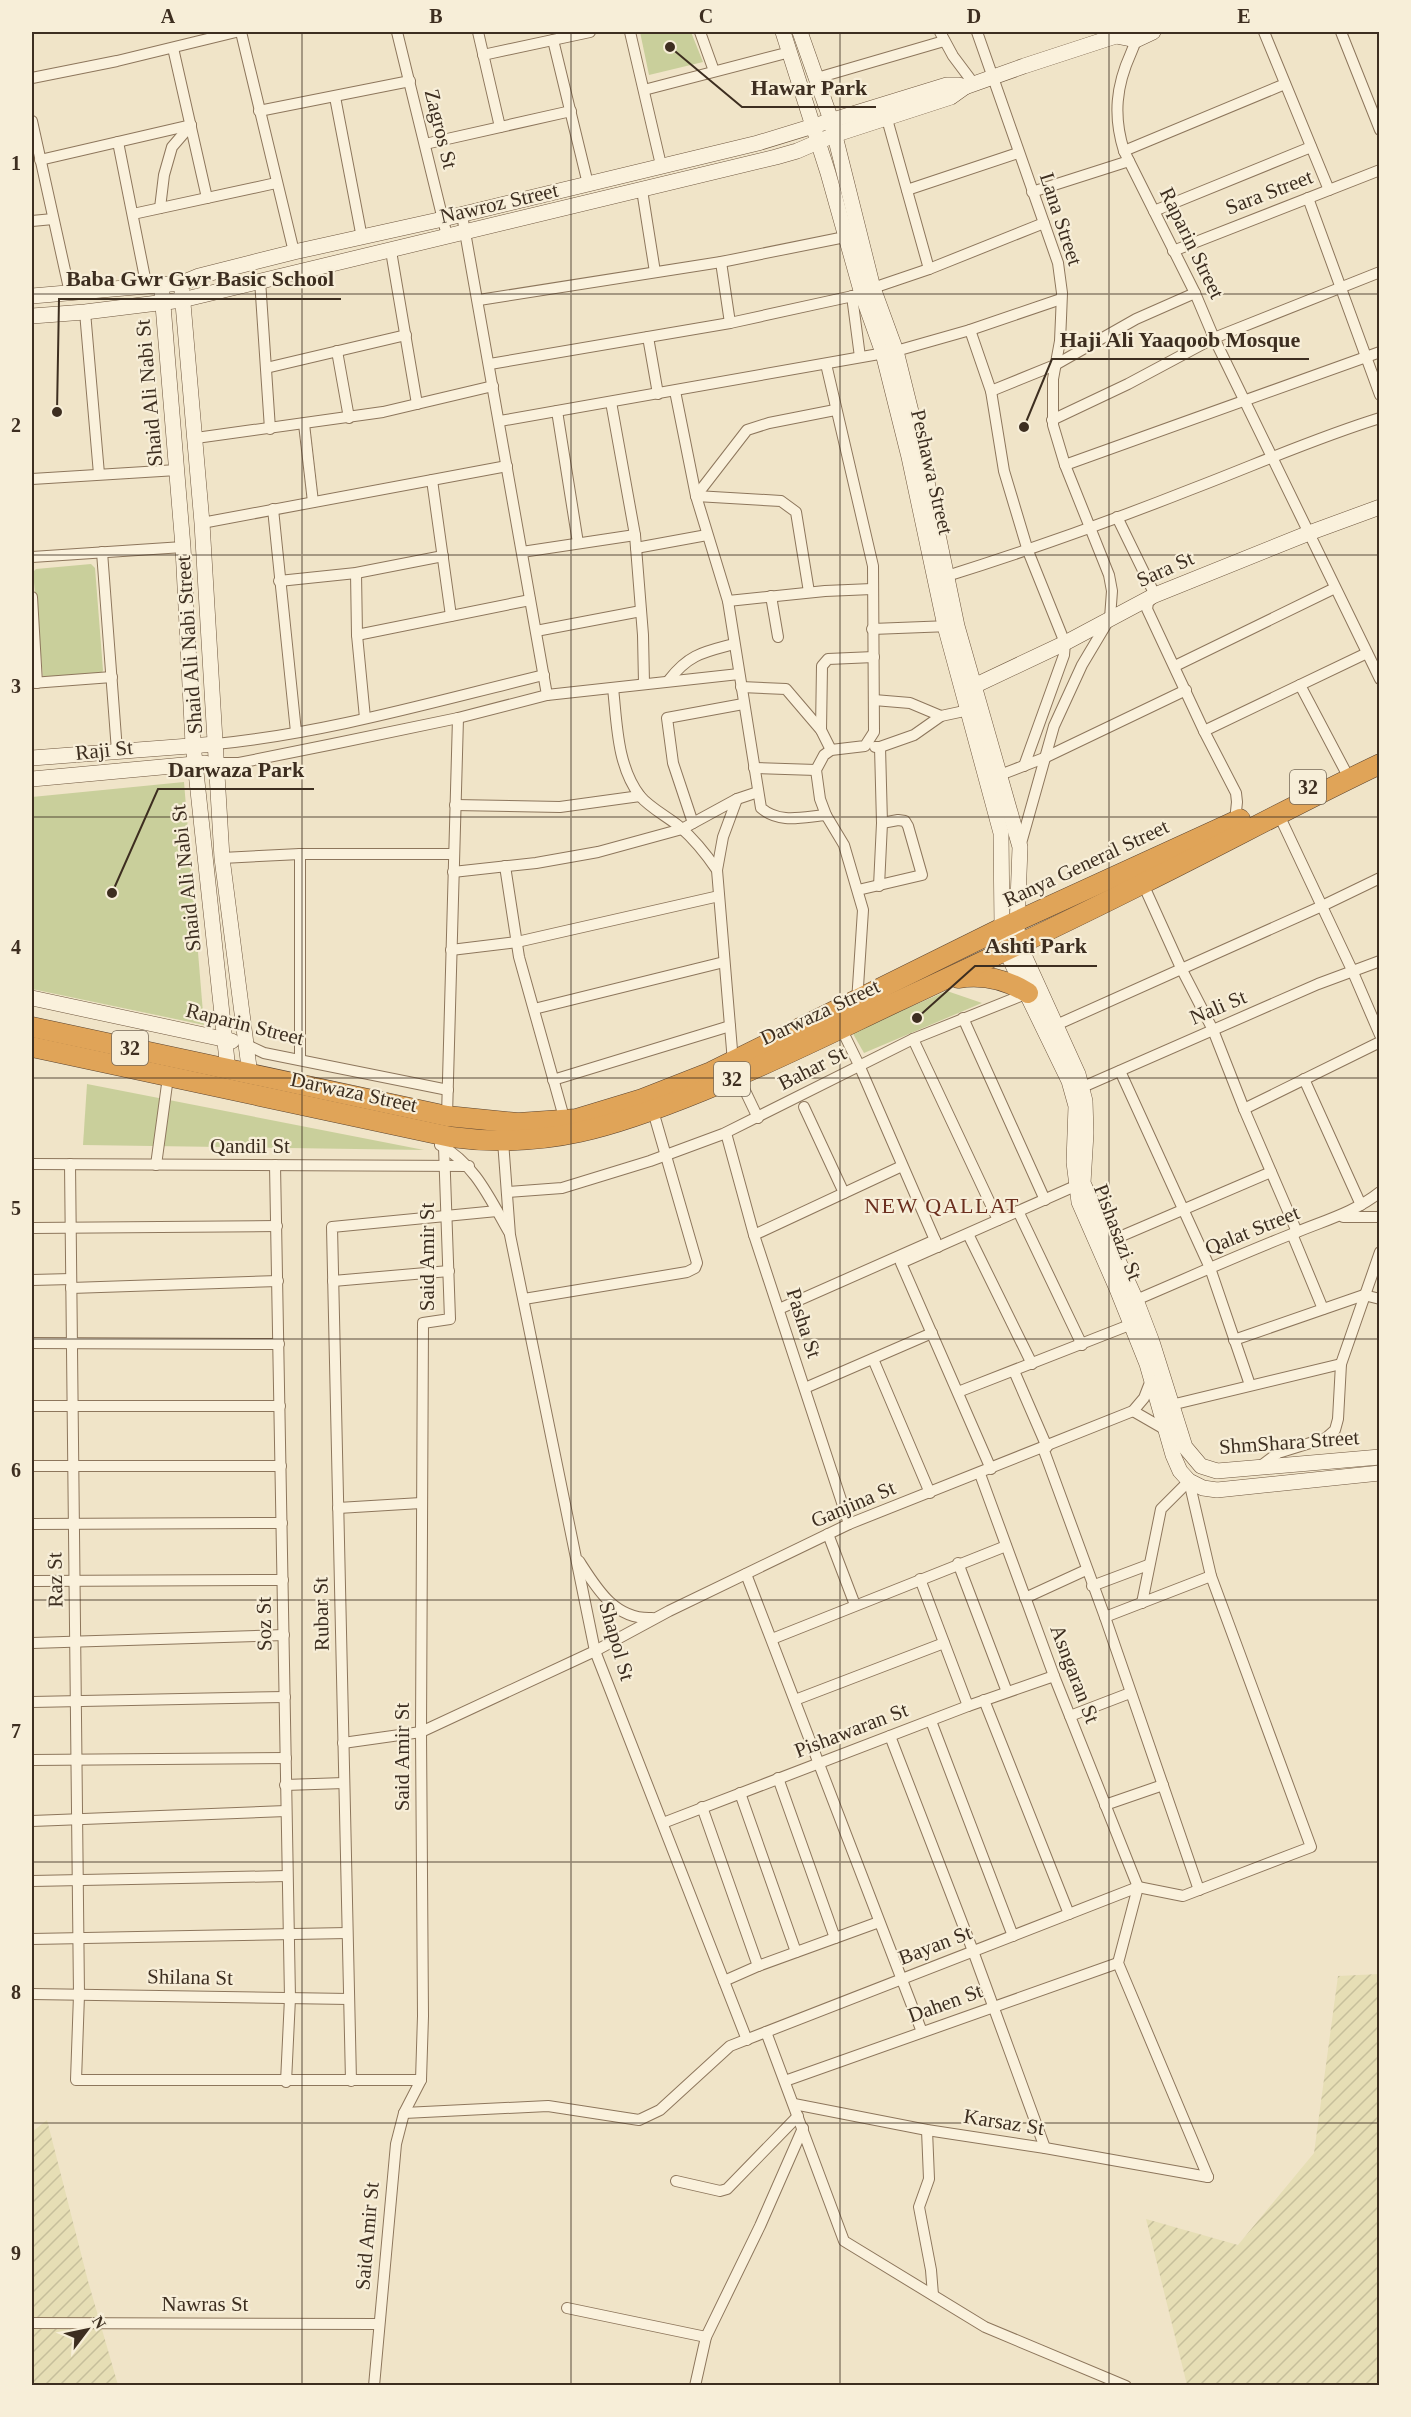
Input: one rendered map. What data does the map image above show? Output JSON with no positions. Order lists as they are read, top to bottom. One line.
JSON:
{"streets":{"highway":["32","Ranya General Street","Darwaza Street"],"main road":["Nawroz Street","Raparin Street","Shaid Ali Nabi St","Peshawa Street","Sara St","Shaid Ali Nabi Street","Raji St","Pishasazi St","ShmShara Street"],"street":["Zagros St","Sara Street","Lana Street","Nali St","Bahar St","Qandil St","Qalat Street","Said Amir St","Pasha St","Ganjina St","Raz St","Rubar St","Soz St","Shapol St","Asngaran St","Pishawaran St","Bayan St","Shilana St","Dahen St","Karsaz St","Nawras St"]},"crossings":[["Zagros St","Nawroz Street"],["Sara Street","Raparin Street"],["Nawroz Street","Lana Street"],["Nawroz Street","Raparin Street"],["Nawroz Street","Shaid Ali Nabi St"],["Nawroz Street","Peshawa Street"],["Nawroz Street","Shaid Ali Nabi Street"],["Lana Street","Sara St"],["Raparin Street","Shaid Ali Nabi St"],["Raparin Street","Sara St"],["Raparin Street","Shaid Ali Nabi Street"],["Shaid Ali Nabi St","Raji St"],["Shaid Ali Nabi St","32"],["Shaid Ali Nabi St","Ranya General Street"],["Peshawa Street","Sara St"],["Peshawa Street","Ranya General Street"],["Peshawa Street","Pishasazi St"],["Shaid Ali Nabi Street","Raji St"],["Shaid Ali Nabi Street","Ranya General Street"],["32","Ranya General Street"],["Ranya General Street","Darwaza Street"],["Ranya General Street","Pishasazi St"],["Nali St","Pishasazi St"],["Darwaza Street","Pishasazi St"],["Bahar St","Pishasazi St"],["Bahar St","Pasha St"],["Qandil St","Said Amir St"],["Qandil St","Raz St"],["Qandil St","Soz St"],["Qalat Street","Pishasazi St"],["Pishasazi St","ShmShara Street"],["Said Amir St","Ganjina St"],["Said Amir St","Rubar St"],["Said Amir St","Bayan St"],["Said Amir St","Nawras St"],["Pasha St","Ganjina St"],["Ganjina St","Rubar St"],["Ganjina St","Shapol St"],["Ganjina St","Asngaran St"],["Raz St","Soz St"],["Raz St","Shilana St"],["Rubar St","Shilana St"],["Soz St","Shilana St"],["Shapol St","Pishawaran St"],["Shapol St","Bayan St"],["Asngaran St","Pishawaran St"],["Asngaran St","Bayan St"],["Dahen St","Karsaz St"]],"districts":["NEW QALLAT"],"places":["Hawar Park","Baba Gwr Gwr Basic School","Haji Ali Yaaqoob Mosque","Darwaza Park","Ashti Park"],"north":"top right","grid":{"columns":["A","B","C","D","E"],"rows":["1","2","3","4","5","6","7","8","9"]}}
